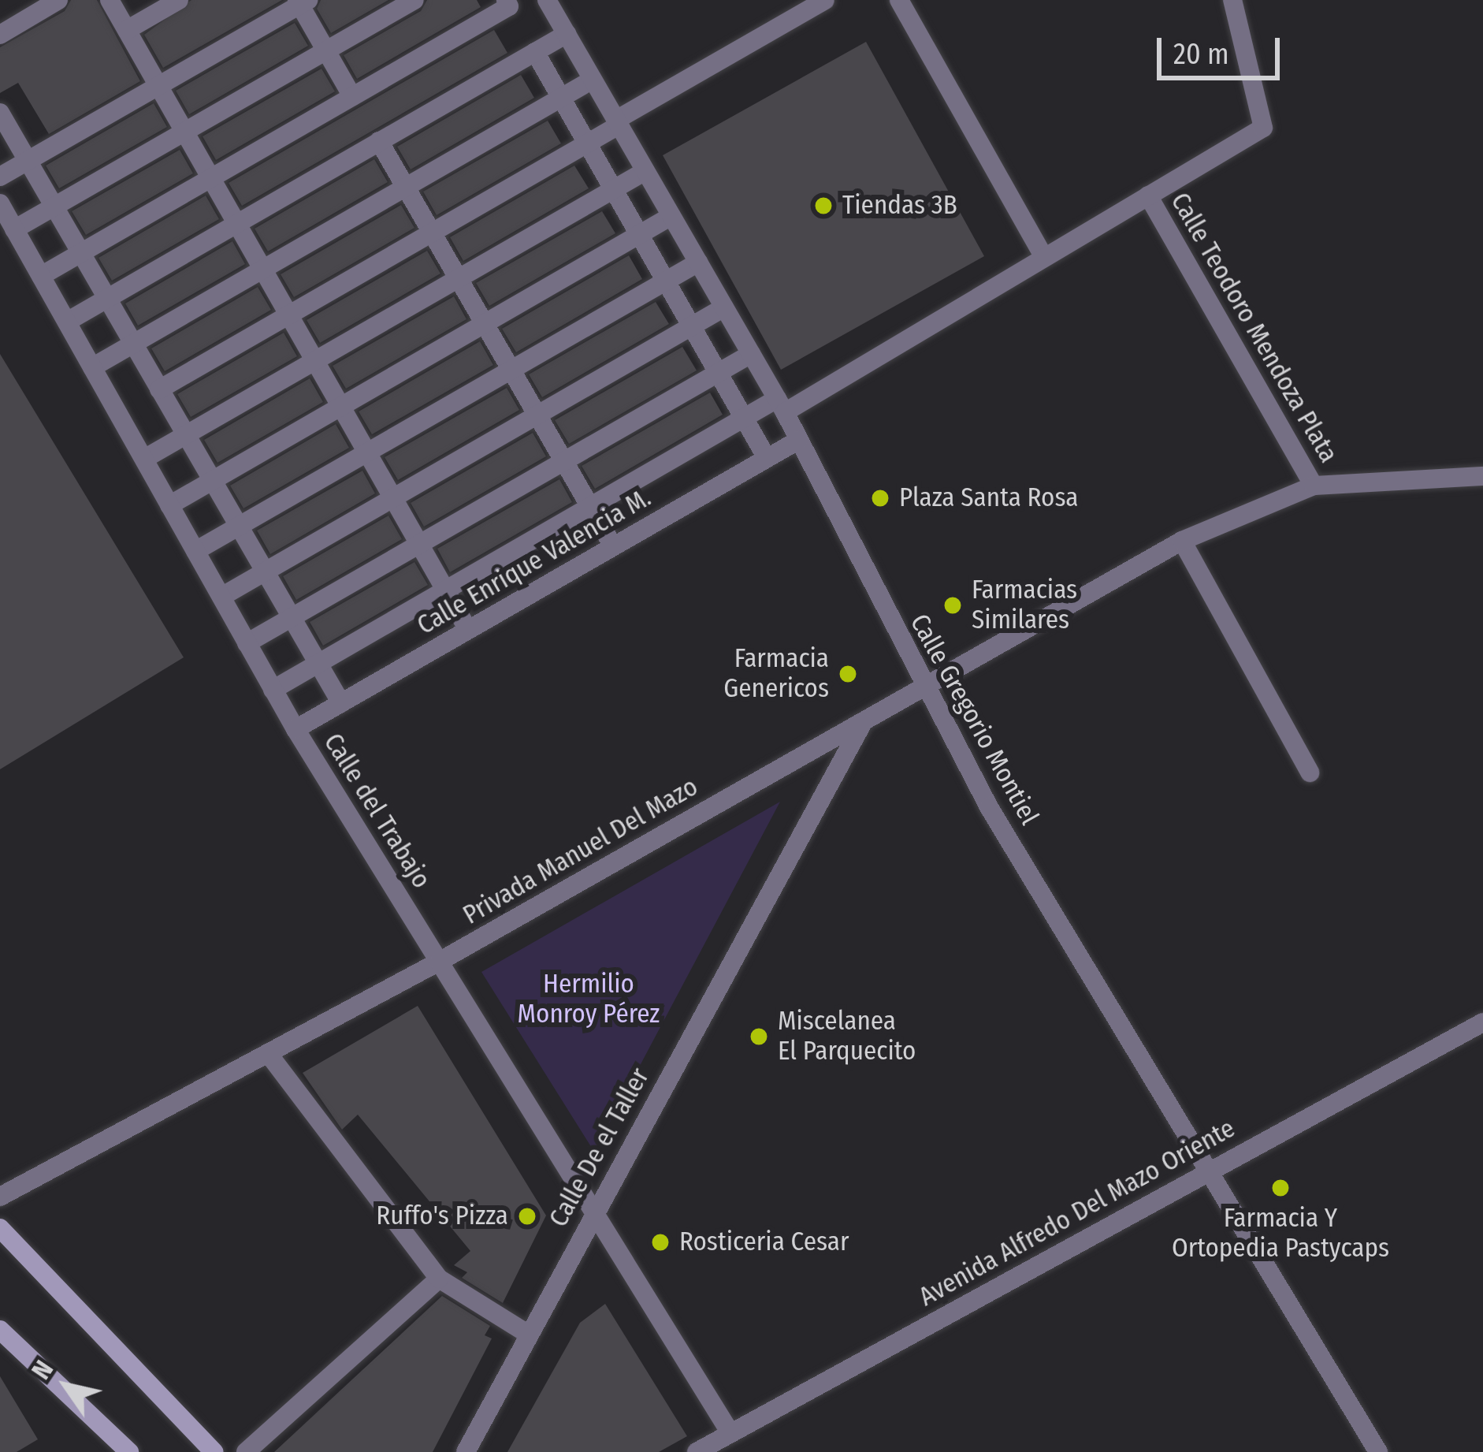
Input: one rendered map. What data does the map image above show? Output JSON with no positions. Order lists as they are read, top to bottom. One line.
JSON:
{"streets":{"street":["Calle Teodoro Mendoza Plata","Calle Enrique Valencia M.","Calle Gregorio Montiel","Calle del Trabajo","Privada Manuel Del Mazo","Calle De el Taller","Avenida Alfredo Del Mazo Oriente"]},"crossings":[["Calle Teodoro Mendoza Plata","Privada Manuel Del Mazo"],["Calle Enrique Valencia M.","Calle Gregorio Montiel"],["Calle Enrique Valencia M.","Calle del Trabajo"],["Calle Gregorio Montiel","Privada Manuel Del Mazo"],["Calle Gregorio Montiel","Avenida Alfredo Del Mazo Oriente"],["Calle del Trabajo","Privada Manuel Del Mazo"],["Calle del Trabajo","Calle De el Taller"],["Calle del Trabajo","Avenida Alfredo Del Mazo Oriente"],["Privada Manuel Del Mazo","Calle De el Taller"]],"parks":["Hermilio Monroy Pérez"],"places":["Tiendas 3B","Plaza Santa Rosa","Farmacias Similares","Farmacia Genericos","Miscelanea El Parquecito","Farmacia Y Ortopedia Pastycaps","Ruffo's Pizza","Rosticeria Cesar"],"scale_bar":"20 m","north":"top left"}
